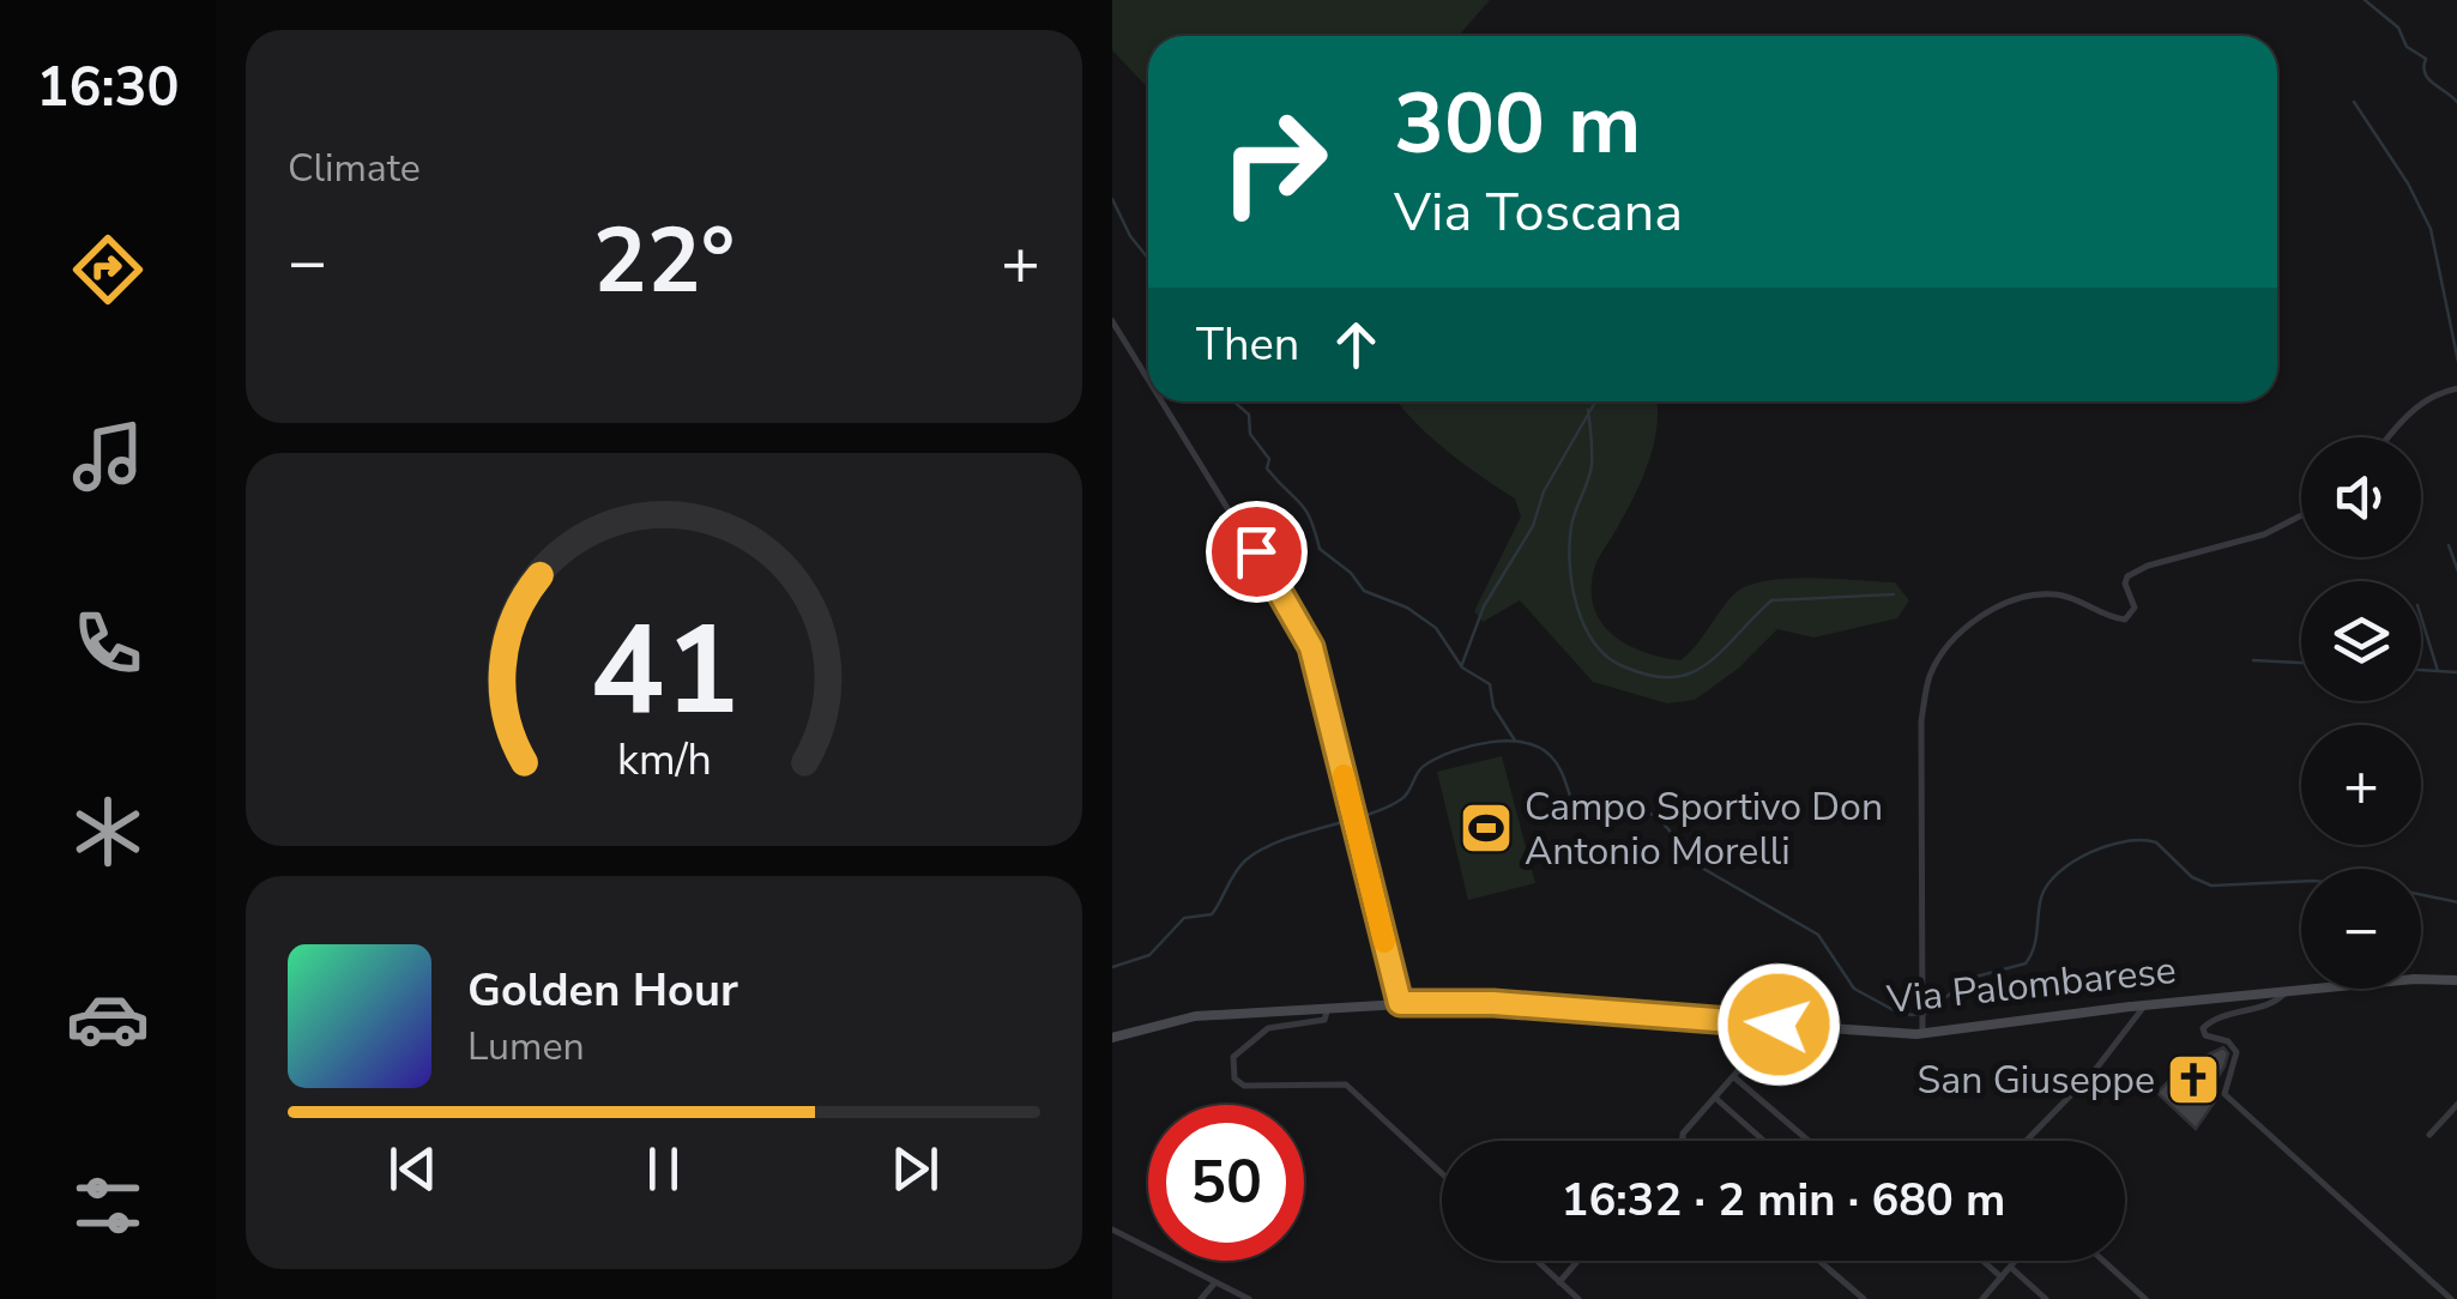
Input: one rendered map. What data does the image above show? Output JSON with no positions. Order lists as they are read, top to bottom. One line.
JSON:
{"streets":{"main road":["Via Palombarese"]},"places":{"sports":["Campo Sportivo Don Antonio Morelli"],"church":["San Giuseppe"]},"page":{"tabs":"16:30","tile":"Climate","turn":["300 m","Via Toscana"],"heat":["−","22°","+"],"then":"Then","map_buttons":["+","−"],"song":["Golden Hour","Lumen"],"limit":"50","trip":"16:32 · 2 min · 680 m","gauge":["41","km/h"]}}
